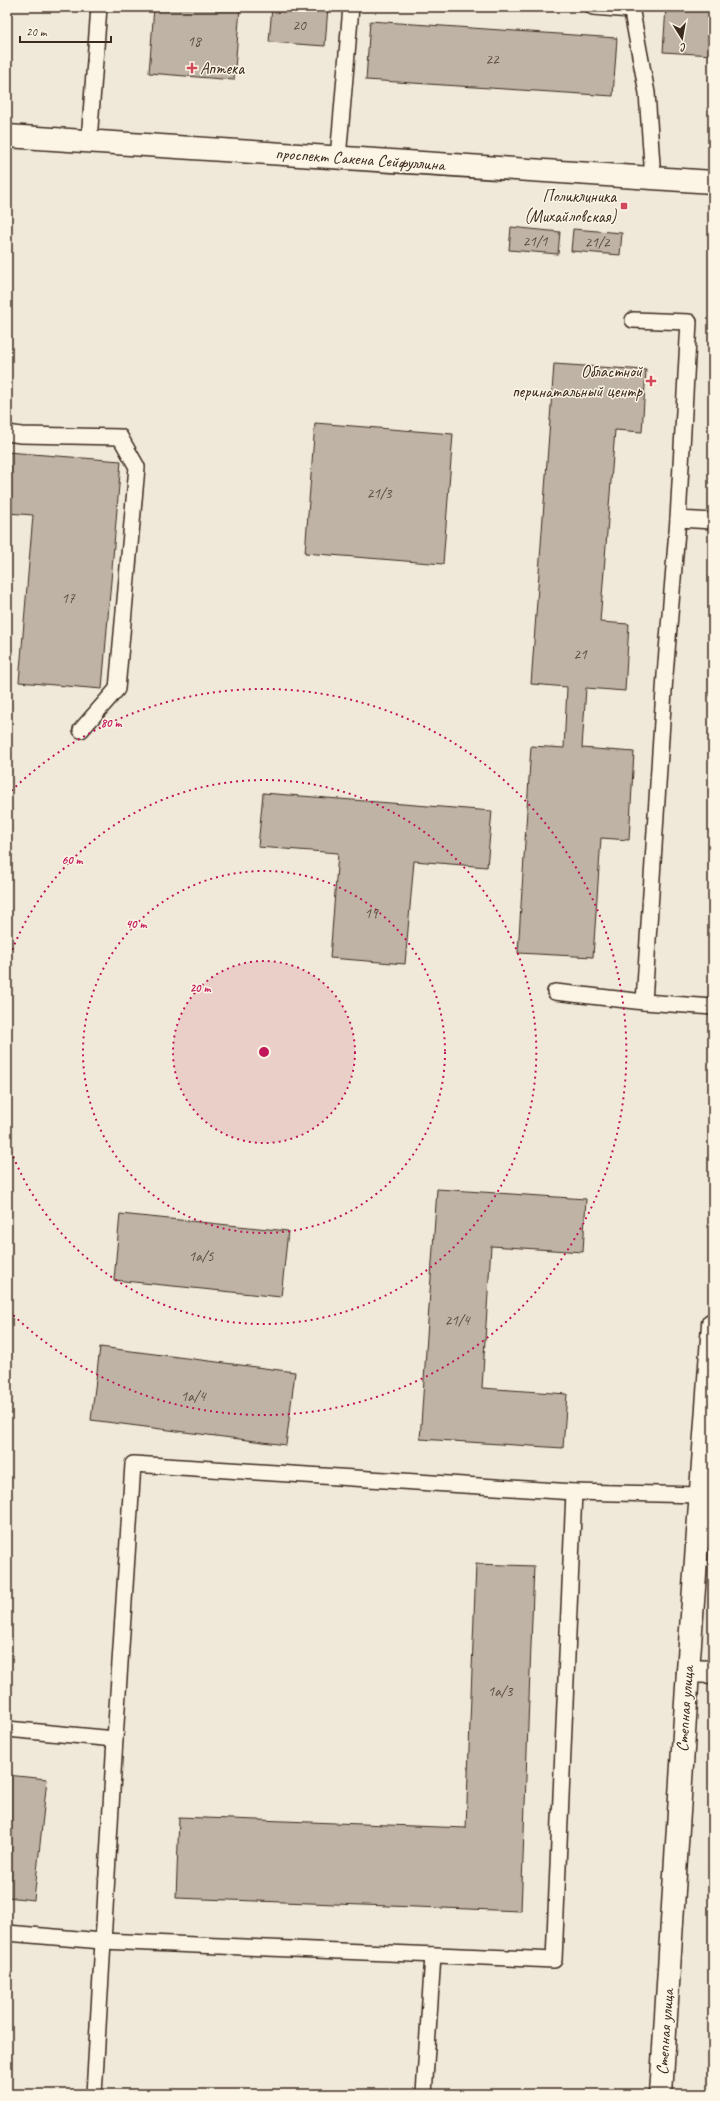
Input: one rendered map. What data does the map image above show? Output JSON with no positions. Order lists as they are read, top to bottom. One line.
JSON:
{"streets":{"main road":["проспект Сакена Сейфуллина","Степная улица"]},"places":{"health":["Аптека","Областной перинатальный центр"],"transit":["Поликлиника (Михайловская)"]},"house_numbers":["20","18","22","21/1","21/2","21/3","17","21","19","1а/5","21/4","1а/4","1а/3"],"scale_bar":"20 m","north":"bottom","rings":["80 m","60 m","40 m","20 m"]}
